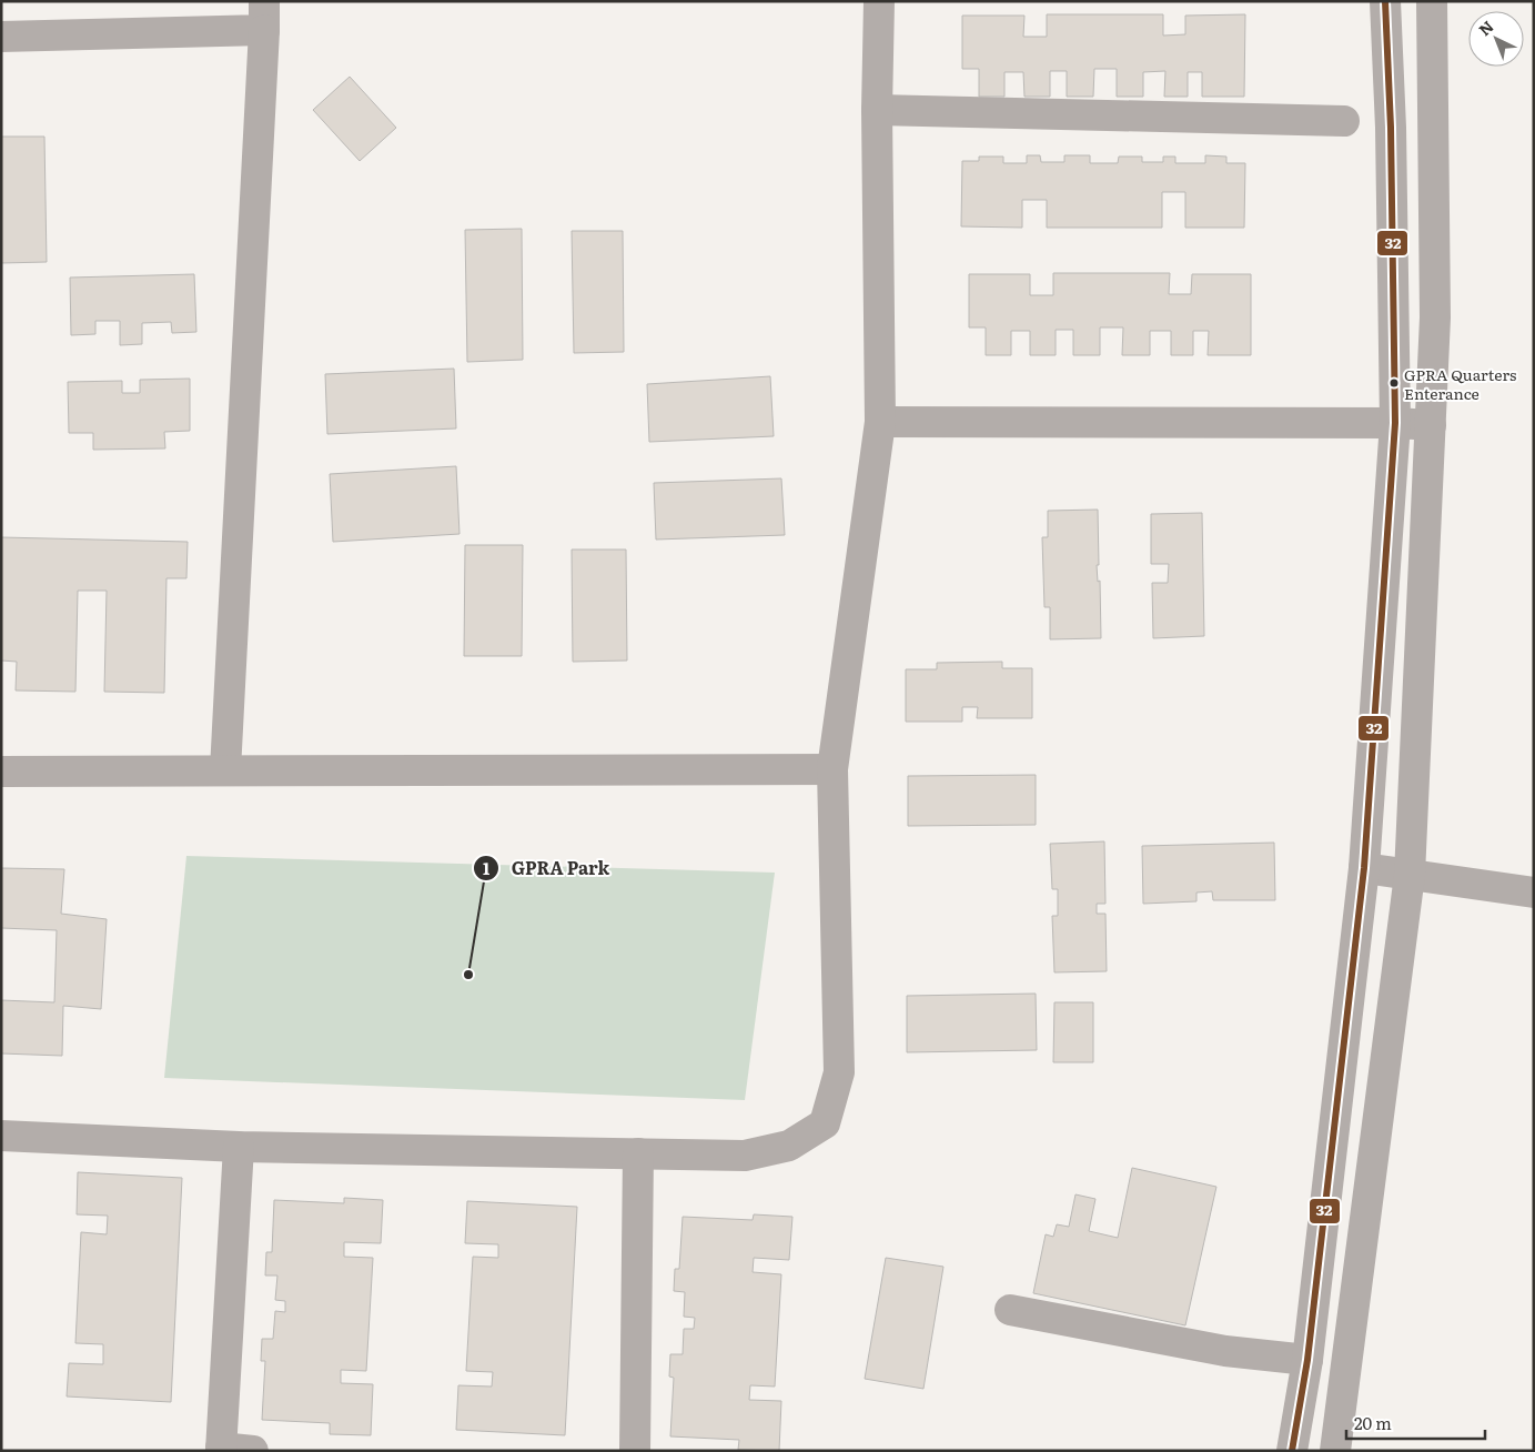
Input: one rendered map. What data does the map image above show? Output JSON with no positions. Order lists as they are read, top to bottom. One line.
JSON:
{"places":["GPRA Quarters Enterance","GPRA Park"],"lines":["transit line 32"],"scale_bar":"20 m","north":"top left"}
